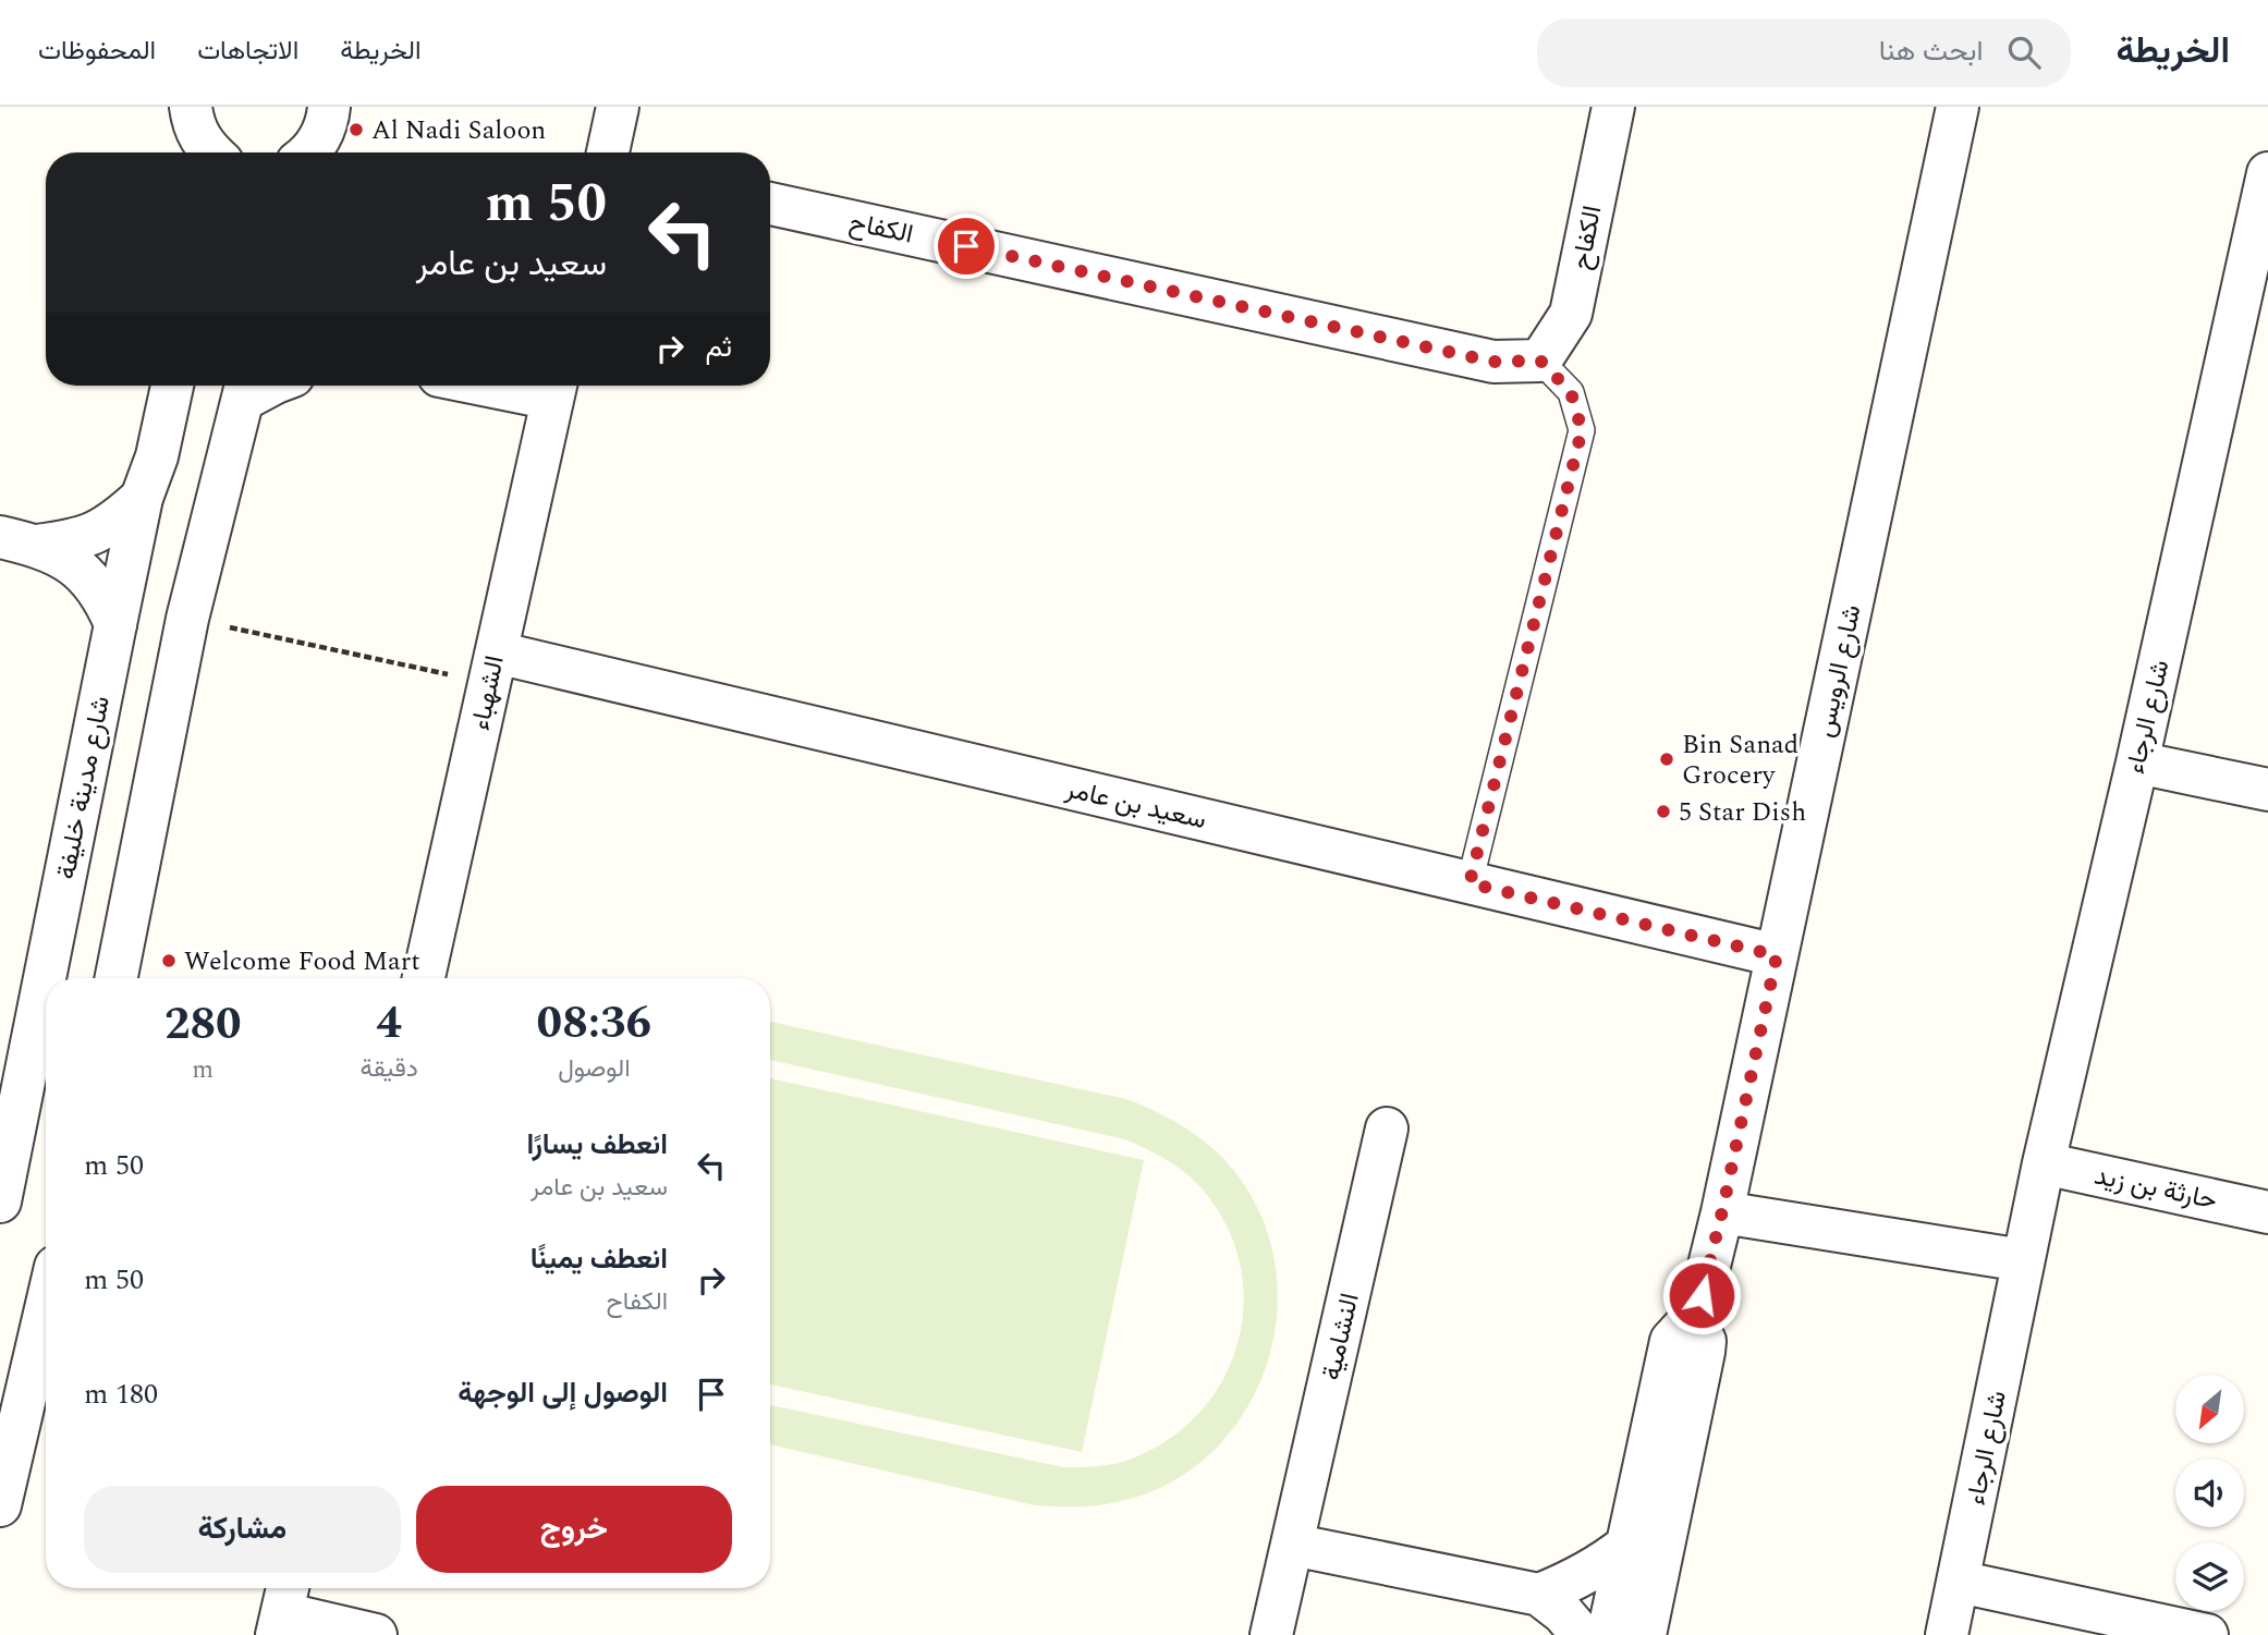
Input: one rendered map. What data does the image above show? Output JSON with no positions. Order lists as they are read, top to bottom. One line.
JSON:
{"streets":{"street":["الكفاح","شارع الرويس","الشهباء","شارع الرجاء","شارع مدينة خليفة","سعيد بن عامر","حارثة بن زيد","النشامية"]},"crossings":[["شارع الرويس","سعيد بن عامر"],["الشهباء","سعيد بن عامر"],["شارع الرجاء","حارثة بن زيد"]],"places":["Al Nadi Saloon","Bin Sanad Grocery","5 Star Dish","Welcome Food Mart"],"north":"bottom left","page":{"header":"الخريطة","search":"ابحث هنا","nav":["الخريطة","الاتجاهات","المحفوظات"],"turn":["50 m","سعيد بن عامر"],"then":"ثم","eta":["08:36","الوصول","4","دقيقة","280","m"],"list":[{"name":"انعطف يسارًا","note":"سعيد بن عامر","value":"50 m"},{"name":"انعطف يمينًا","note":"الكفاح","value":"50 m"},{"name":"الوصول إلى الوجهة","value":"180 m"}],"buttons":["خروج","مشاركة"]}}
